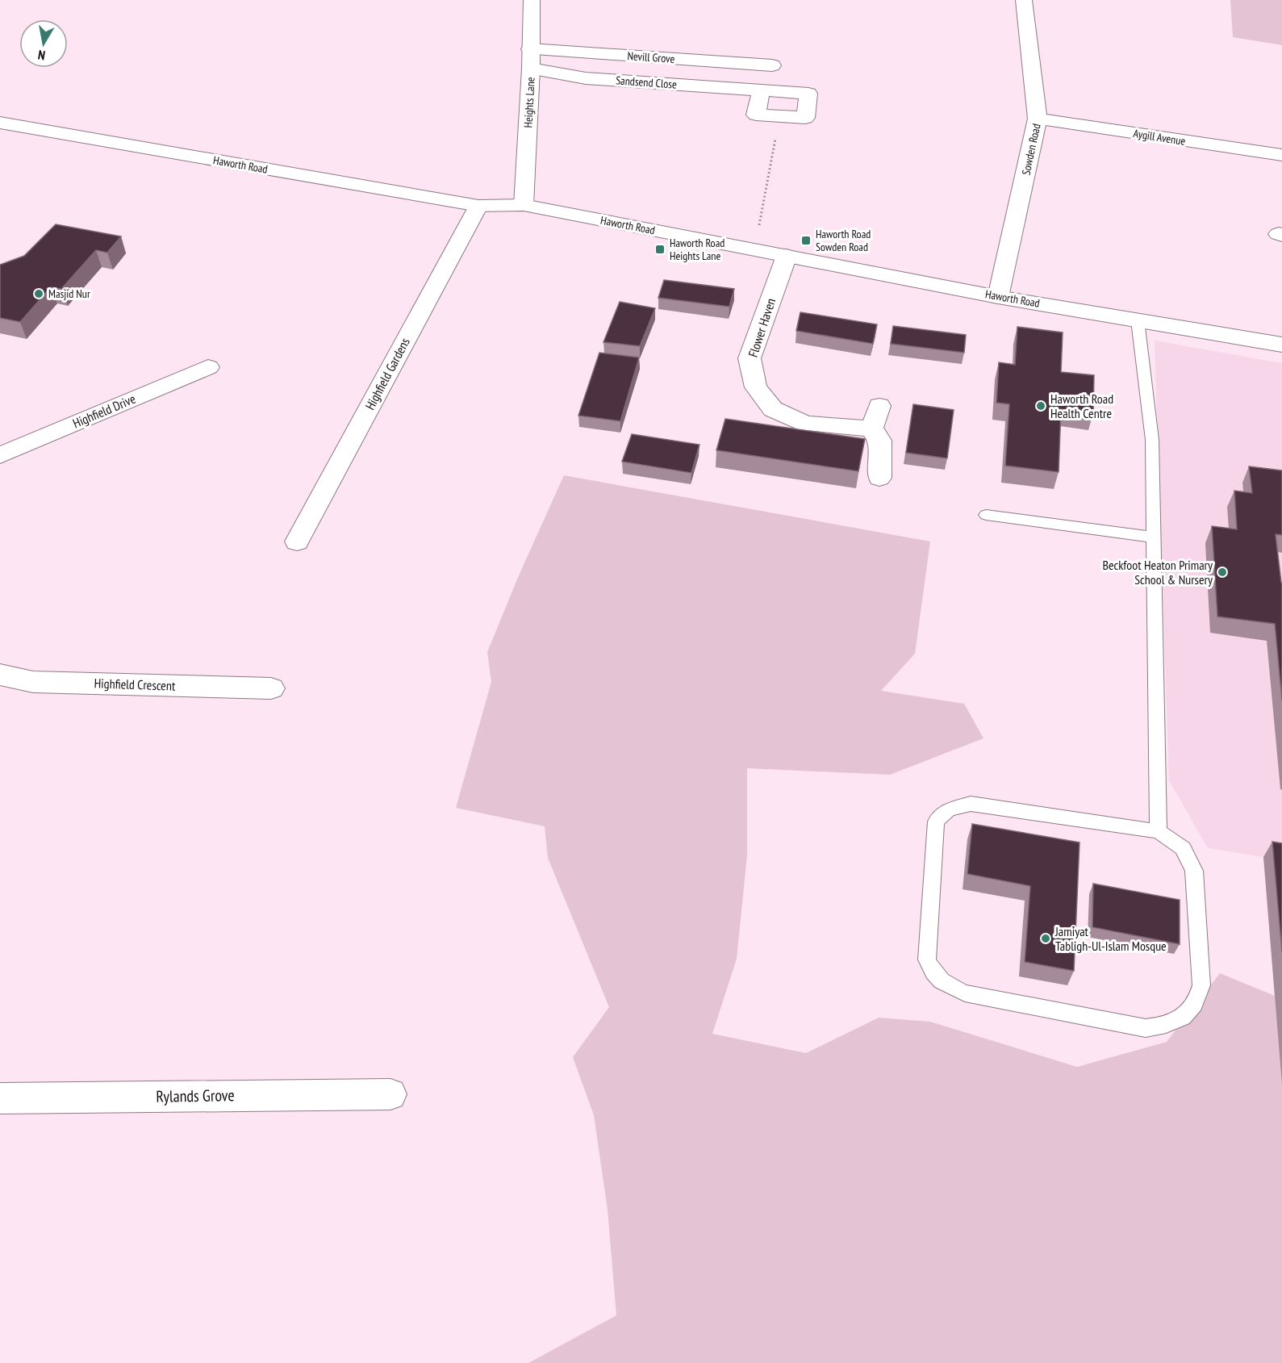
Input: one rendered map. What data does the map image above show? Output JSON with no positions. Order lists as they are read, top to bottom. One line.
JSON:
{"streets":{"street":["Nevill Grove","Sandsend Close","Heights Lane","Aygill Avenue","Sowden Road","Haworth Road","Flower Haven","Highfield Gardens","Highfield Drive","Highfield Crescent","Rylands Grove"]},"crossings":[["Nevill Grove","Heights Lane"],["Sandsend Close","Heights Lane"],["Heights Lane","Haworth Road"],["Aygill Avenue","Sowden Road"],["Sowden Road","Haworth Road"],["Haworth Road","Flower Haven"],["Haworth Road","Highfield Gardens"]],"places":{"transit":["Haworth Road Sowden Road","Haworth Road Heights Lane"],"other":["Masjid Nur","Haworth Road Health Centre","Beckfoot Heaton Primary School & Nursery","Jamiyat Tabligh-Ul-Islam Mosque"]},"north":"bottom"}
